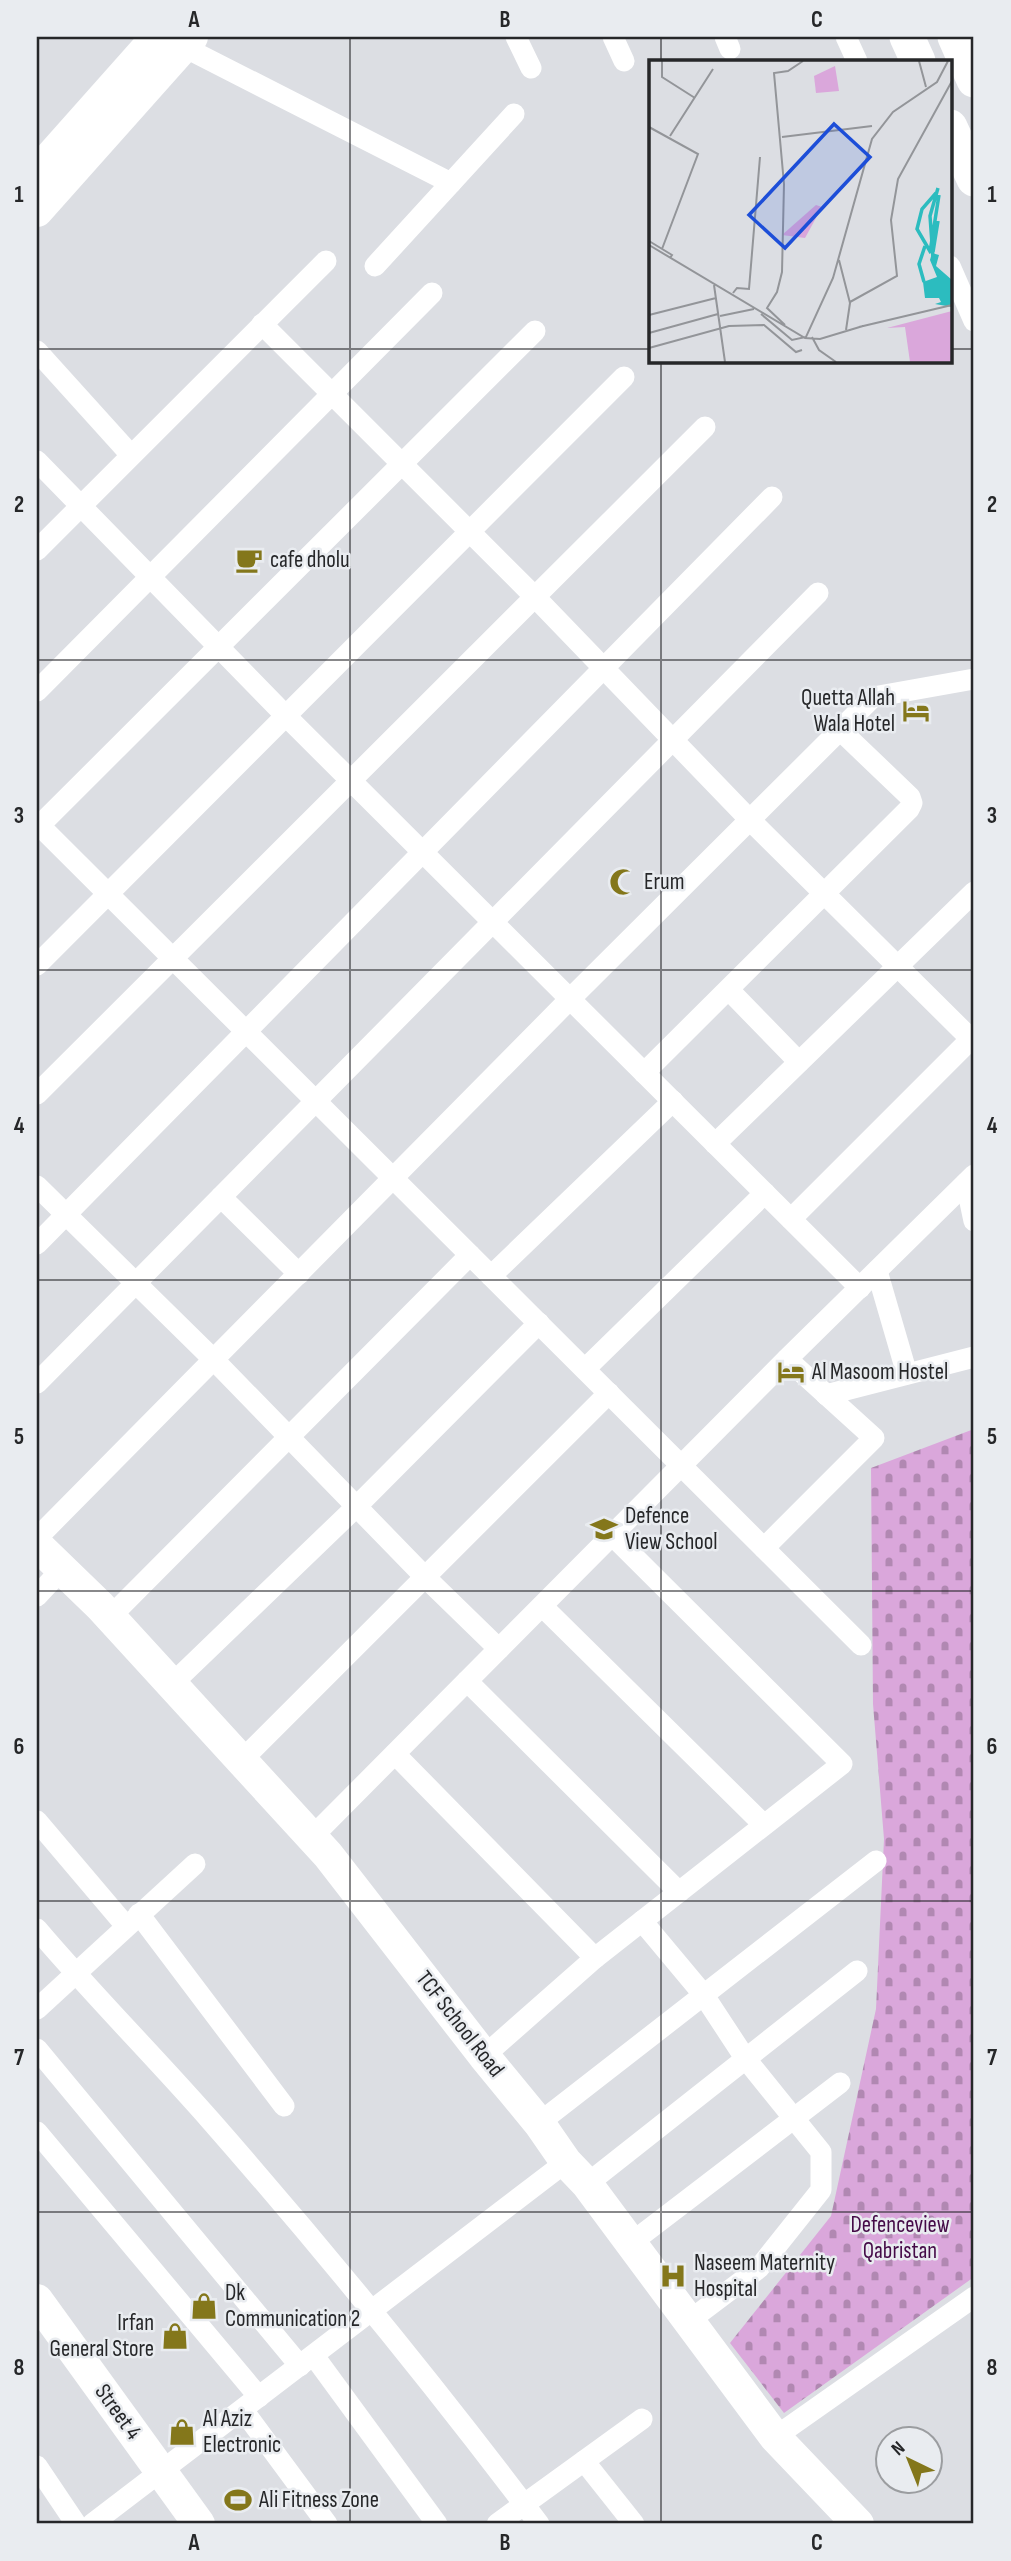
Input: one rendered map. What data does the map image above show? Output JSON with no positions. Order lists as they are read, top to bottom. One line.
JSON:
{"streets":{"street":["TCF School Road","Street 4"]},"parks":["Defenceview Qabristan"],"places":{"cafe":["cafe dholu"],"hotel":["Quetta Allah Wala Hotel","Al Masoom Hostel"],"mosque":["Erum"],"school or university":["Defence View School"],"hospital":["Naseem Maternity Hospital"],"shop":["Dk Communication 2","Irfan General Store","Al Aziz Electronic"],"sports":["Ali Fitness Zone"]},"north":"top left","grid":{"columns":["A","B","C"],"rows":["1","2","3","4","5","6","7","8"]}}
